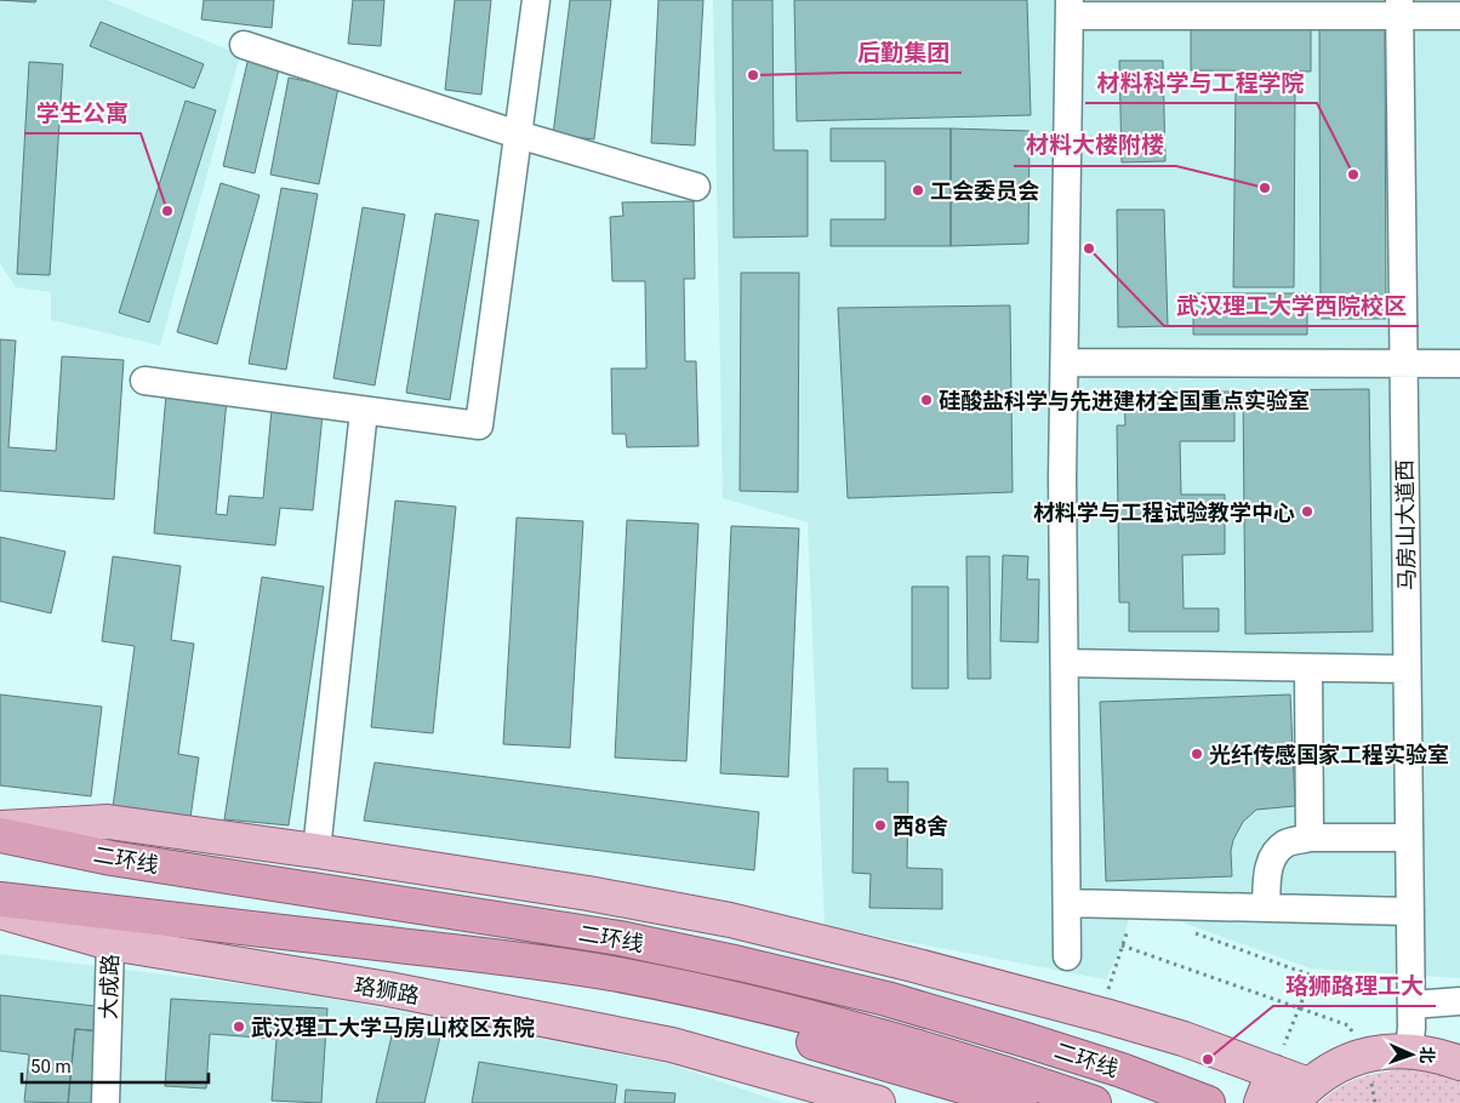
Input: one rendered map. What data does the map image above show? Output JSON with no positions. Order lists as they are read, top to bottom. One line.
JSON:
{"streets":{"highway":["二环线"],"main road":["珞狮路"],"street":["马房山大道西","大成路"]},"crossings":[["大成路","珞狮路"]],"places":["后勤集团","材料科学与工程学院","材料大楼附楼","工会委员会","学生公寓","武汉理工大学西院校区","硅酸盐科学与先进建材全国重点实验室","材料学与工程试验教学中心","光纤传感国家工程实验室","西8舍","武汉理工大学马房山校区东院","珞狮路理工大"],"scale_bar":"50 m","north":"right"}
